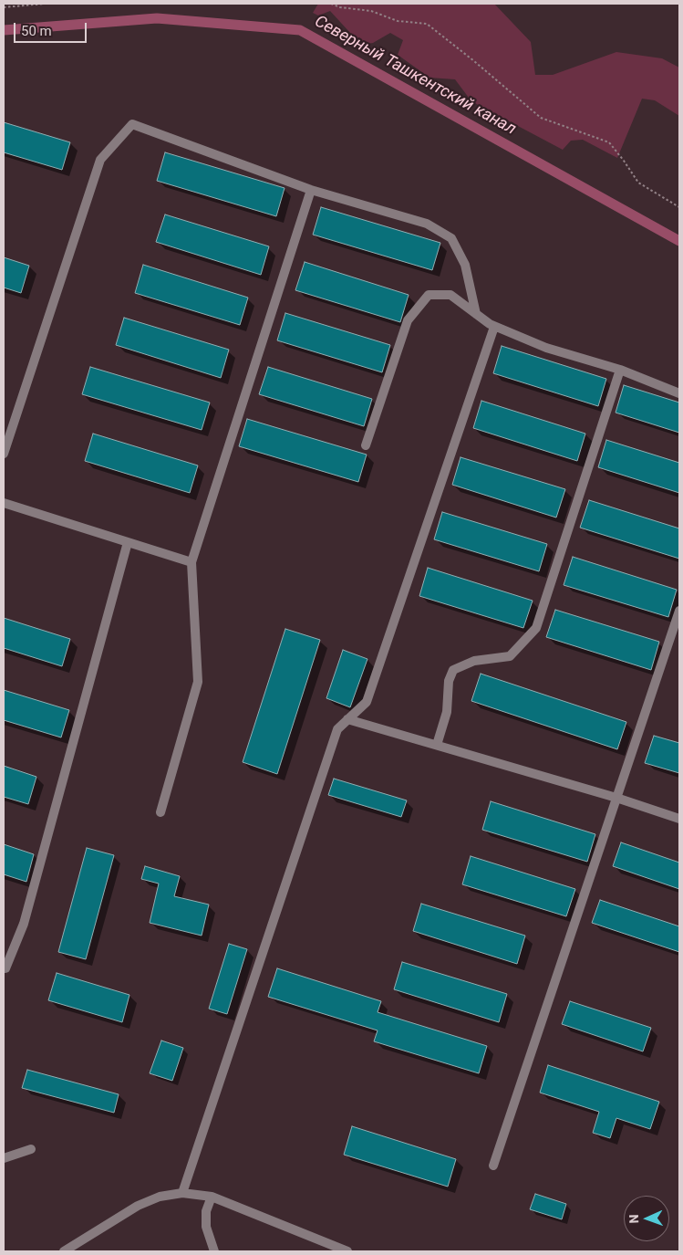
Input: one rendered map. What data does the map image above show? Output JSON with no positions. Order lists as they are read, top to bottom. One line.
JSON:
{"water":["Северный Ташкентский канал"],"scale_bar":"50 m","north":"left"}
